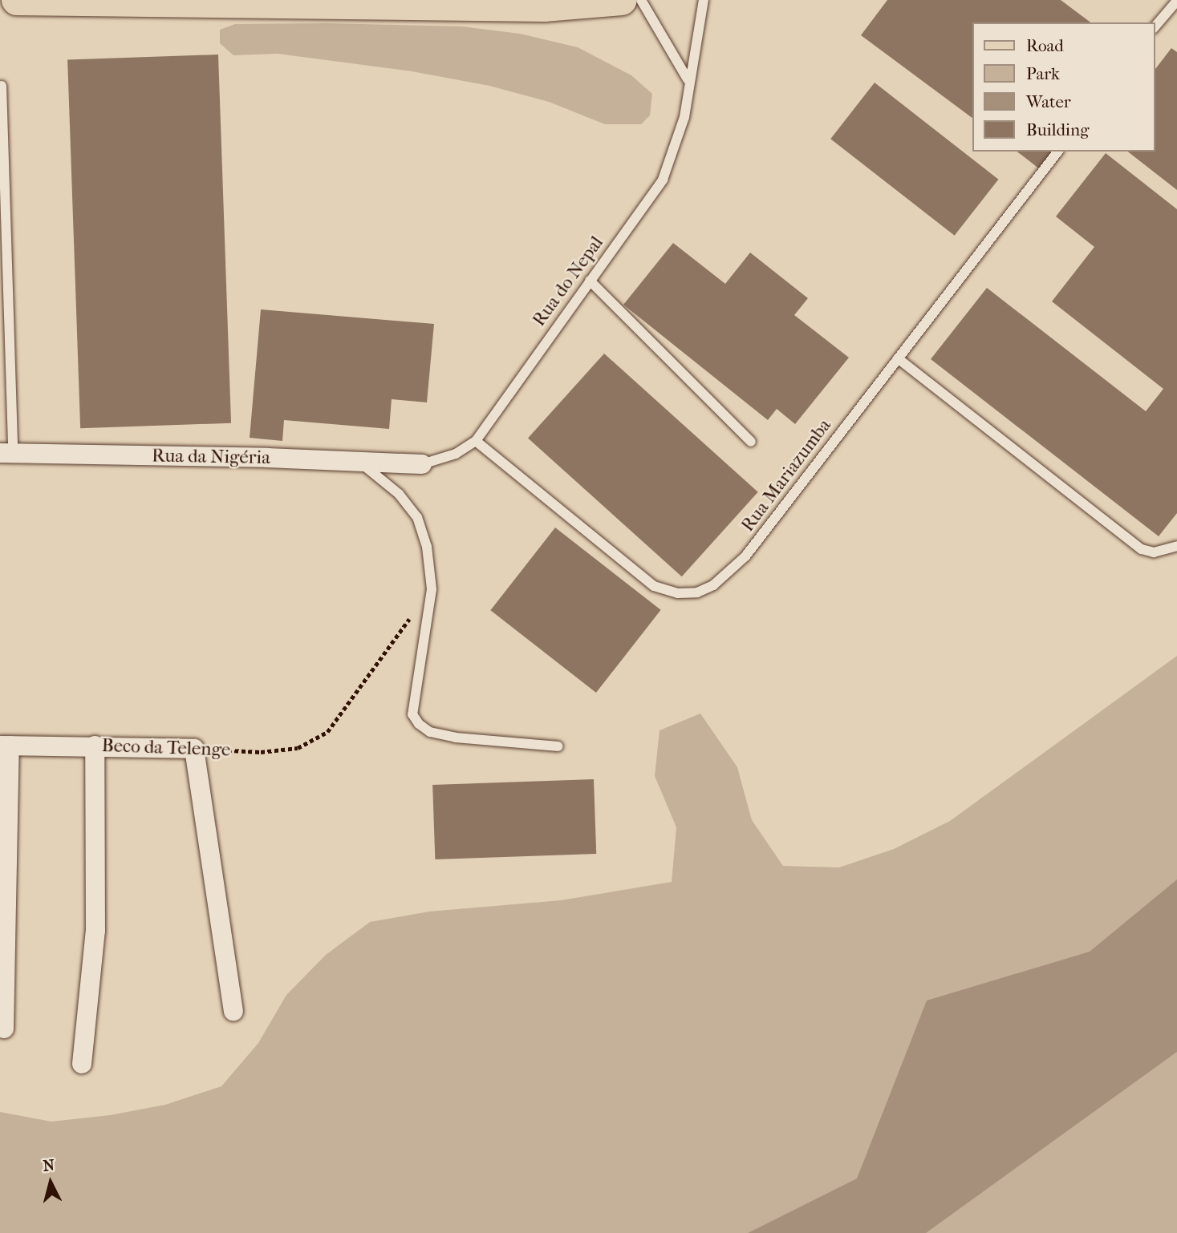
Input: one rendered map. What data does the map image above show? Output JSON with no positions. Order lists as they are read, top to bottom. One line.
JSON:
{"streets":{"street":["Rua da Nigéria","Beco da Telenge"],"lane":["Rua do Nepal","Rua Mariazumba"]},"crossings":[["Rua do Nepal","Rua da Nigéria"],["Rua do Nepal","Rua Mariazumba"]],"legend":["Road","Park","Water","Building"],"north":"top"}
